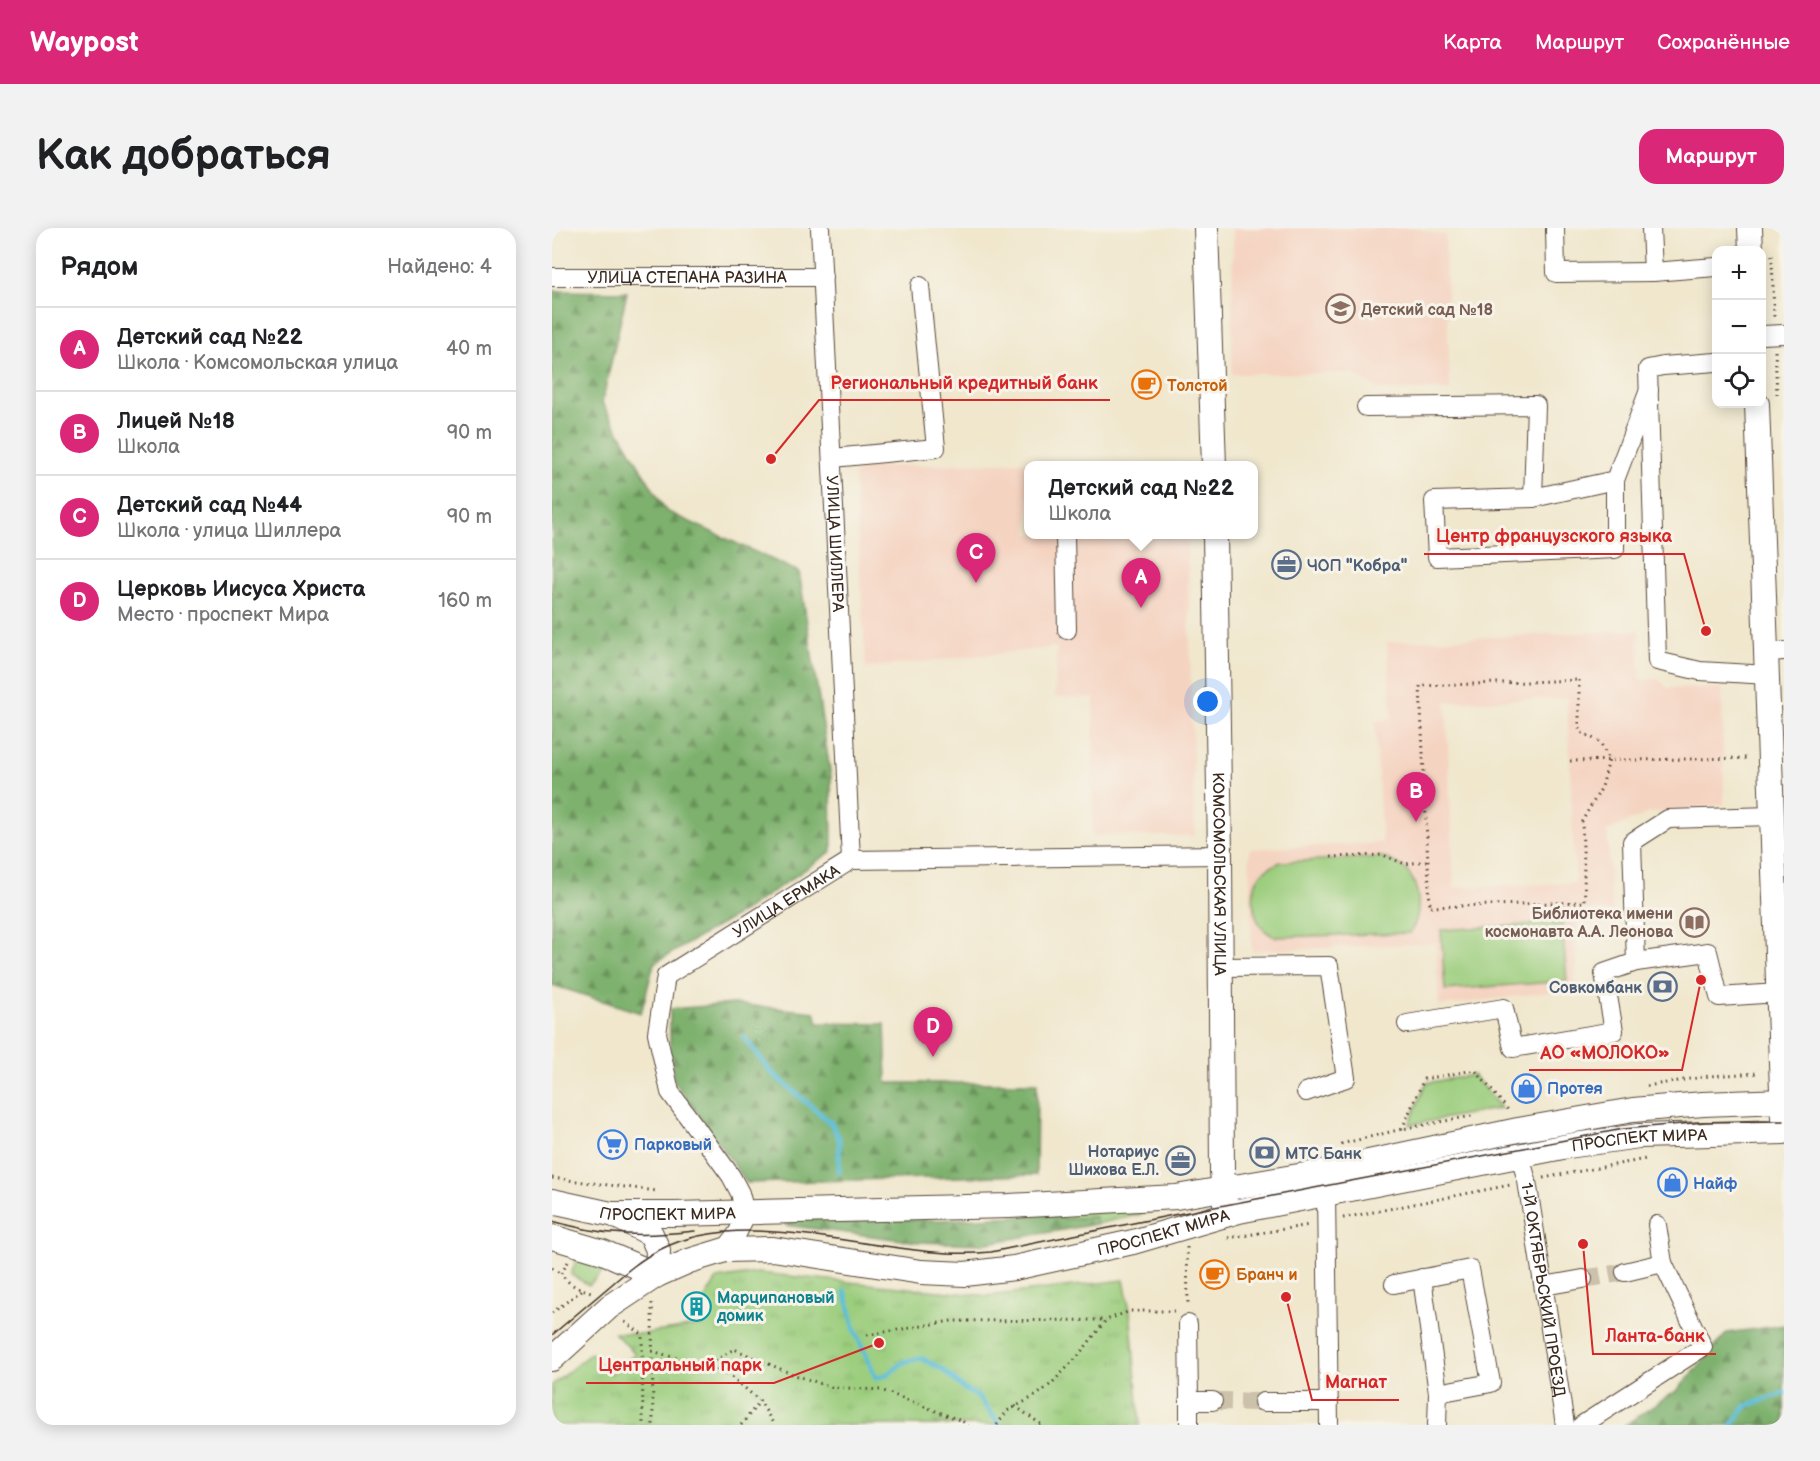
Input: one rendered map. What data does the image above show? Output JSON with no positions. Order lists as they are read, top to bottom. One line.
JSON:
{"streets":{"main road":["КОМСОМОЛЬСКАЯ УЛИЦА","ПРОСПЕКТ МИРА"],"street":["УЛИЦА СТЕПАНА РАЗИНА","УЛИЦА ШИЛЛЕРА","УЛИЦА ЕРМАКА","1-Й ОКТЯБРЬСКИЙ ПРОЕЗД"]},"crossings":[["УЛИЦА СТЕПАНА РАЗИНА","УЛИЦА ШИЛЛЕРА"],["УЛИЦА ШИЛЛЕРА","УЛИЦА ЕРМАКА"],["КОМСОМОЛЬСКАЯ УЛИЦА","УЛИЦА ЕРМАКА"],["КОМСОМОЛЬСКАЯ УЛИЦА","ПРОСПЕКТ МИРА"],["УЛИЦА ЕРМАКА","ПРОСПЕКТ МИРА"],["ПРОСПЕКТ МИРА","1-Й ОКТЯБРЬСКИЙ ПРОЕЗД"]],"places":{"school or university":["Детский сад №18"],"cafe":["Толстой","Бранч и"],"other":["Региональный кредитный банк","Центр французского языка","АО «МОЛОКО»","Ланта-банк","Магнат","Центральный парк"],"office":["ЧОП \"Кобра\"","Нотариус Шихова Е.Л."],"library":["Библиотека имени космонавта А.А. Леонова"],"bank":["Совкомбанк","МТС Банк"],"shop":["Протея","Найф"],"supermarket":["Парковый"],"building":["Марципановый домик"]},"page":{"header":"Waypost","nav":["Карта","Маршрут","Сохранённые"],"buttons":"Маршрут","title":"Как добраться","heading":["Рядом","Найдено: 4"],"map_buttons":["+","−"],"list":[{"mark":"A","name":"Детский сад №22","note":"Школа · Комсомольская улица","value":"40 m"},{"mark":"B","name":"Лицей №18","note":"Школа","value":"90 m"},{"mark":"C","name":"Детский сад №44","note":"Школа · улица Шиллера","value":"90 m"},{"mark":"D","name":"Церковь Иисуса Христа","note":"Место · проспект Мира","value":"160 m"}],"popup":["Детский сад №22","Школа"],"pins":["C","A","B","D"]}}
